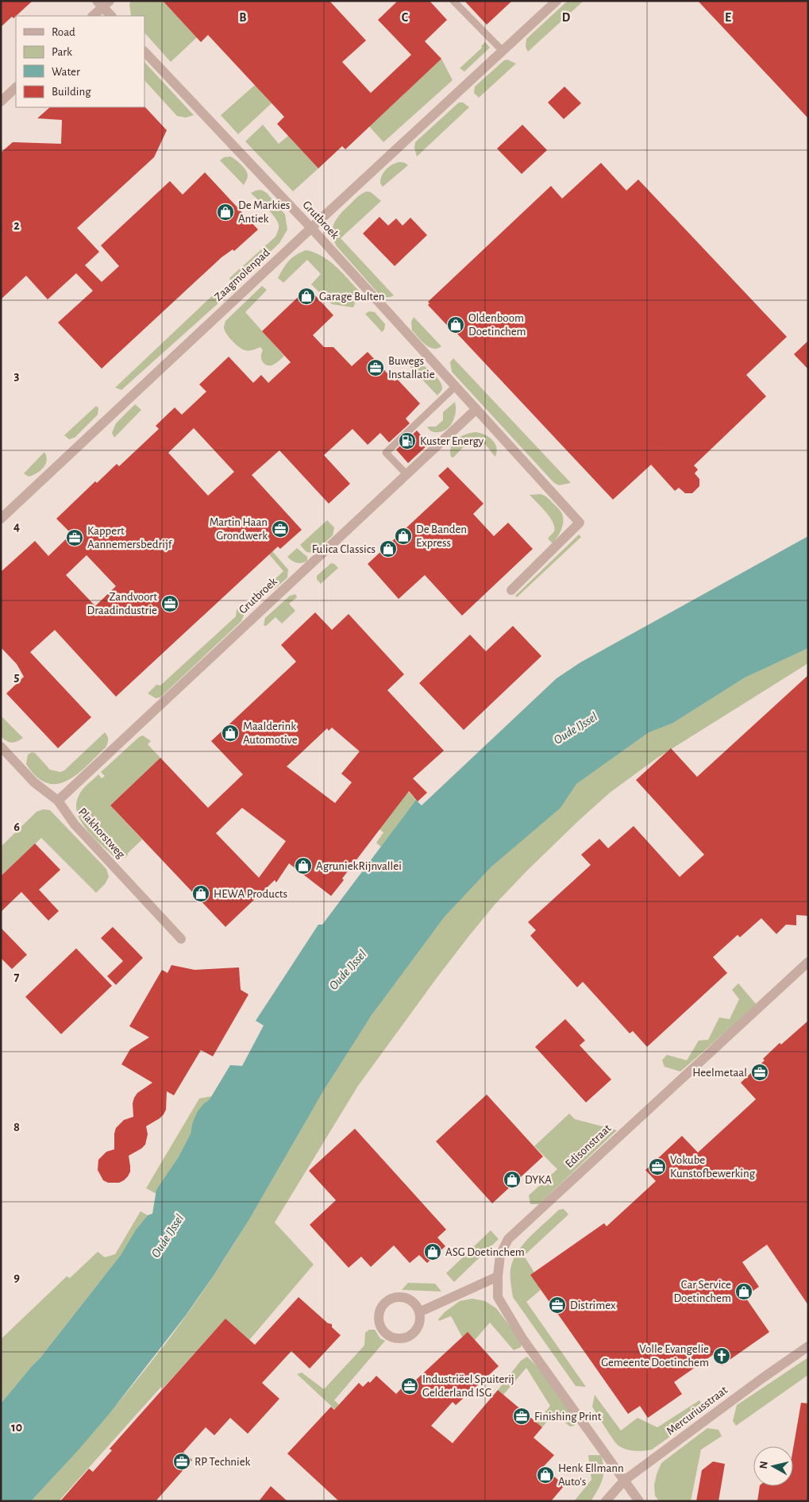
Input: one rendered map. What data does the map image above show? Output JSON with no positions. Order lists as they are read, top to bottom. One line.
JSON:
{"streets":{"street":["Grutbroek","Zaagmolenpad","Plakhorstweg","Edisonstraat","Mercuriusstraat"]},"crossings":[["Grutbroek","Zaagmolenpad"],["Grutbroek","Plakhorstweg"],["Edisonstraat","Mercuriusstraat"]],"water":["Oude IJssel"],"places":{"shop":["De Markies Antiek","Garage Bulten","Oldenboom Doetinchem","De Banden Express","Fulica Classics","Maalderink Automotive","AgruniekRijnvallei","HEWA Products","DYKA","ASG Doetinchem","Car Service Doetinchem","Henk Ellmann Auto's"],"office":["Buwegs Installatie","Martin Haan Grondwerk","Kappert Aannemersbedrijf","Zandvoort Draadindustrie","Heelmetaal","Vokube Kunstofbewerking","Distrimex","Industriëel Spuiterij Gelderland ISG","Finishing Print","RP Techniek"],"fuel station":["Kuster Energy"],"church":["Volle Evangelie Gemeente Doetinchem"]},"legend":["Road","Park","Water","Building"],"north":"left","grid":{"columns":["B","C","D","E"],"rows":["2","3","4","5","6","7","8","9","10"]}}
